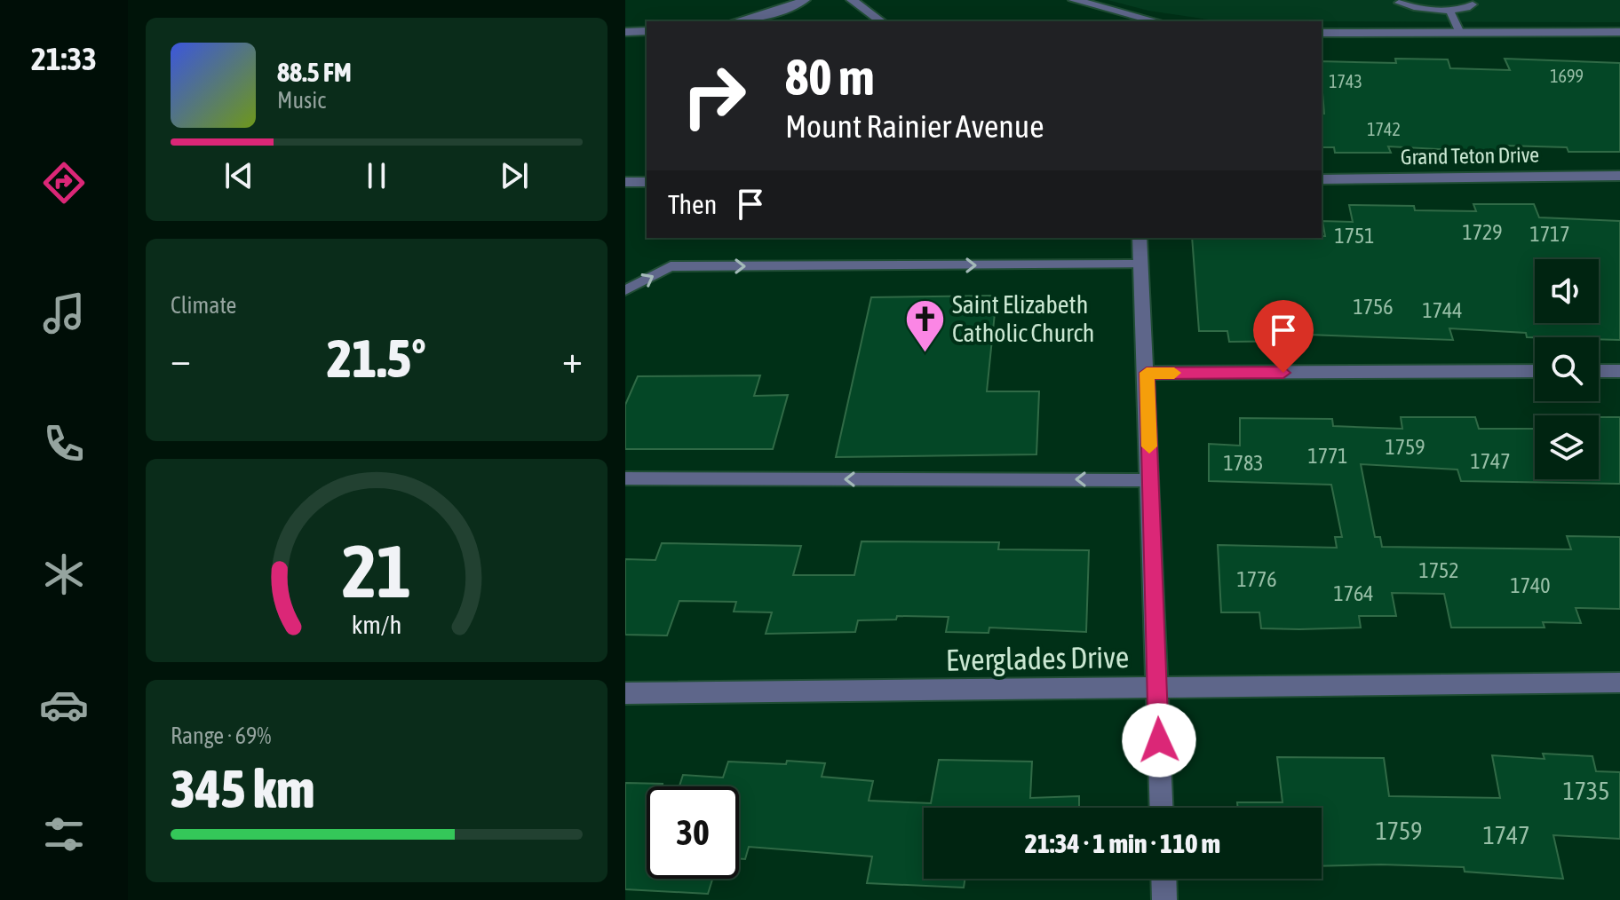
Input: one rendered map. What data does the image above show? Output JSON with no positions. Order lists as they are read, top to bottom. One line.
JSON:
{"streets":{"street":["Grand Teton Drive","Everglades Drive"]},"places":{"church":["Saint Elizabeth Catholic Church"]},"house_numbers":["1699","1743","1742","1729","1717","1751","1756","1744","1759","1771","1747","1783","1752","1776","1740","1764","1735","1759","1747"],"page":{"tabs":"21:33","turn":["80 m","Mount Rainier Avenue"],"song":["88.5 FM","Music"],"then":"Then","tile":["Climate",["Range · 69%","345 km"]],"heat":["−","21.5°","+"],"limit":"30","trip":"21:34 · 1 min · 110 m","gauge":["21","km/h"]}}
